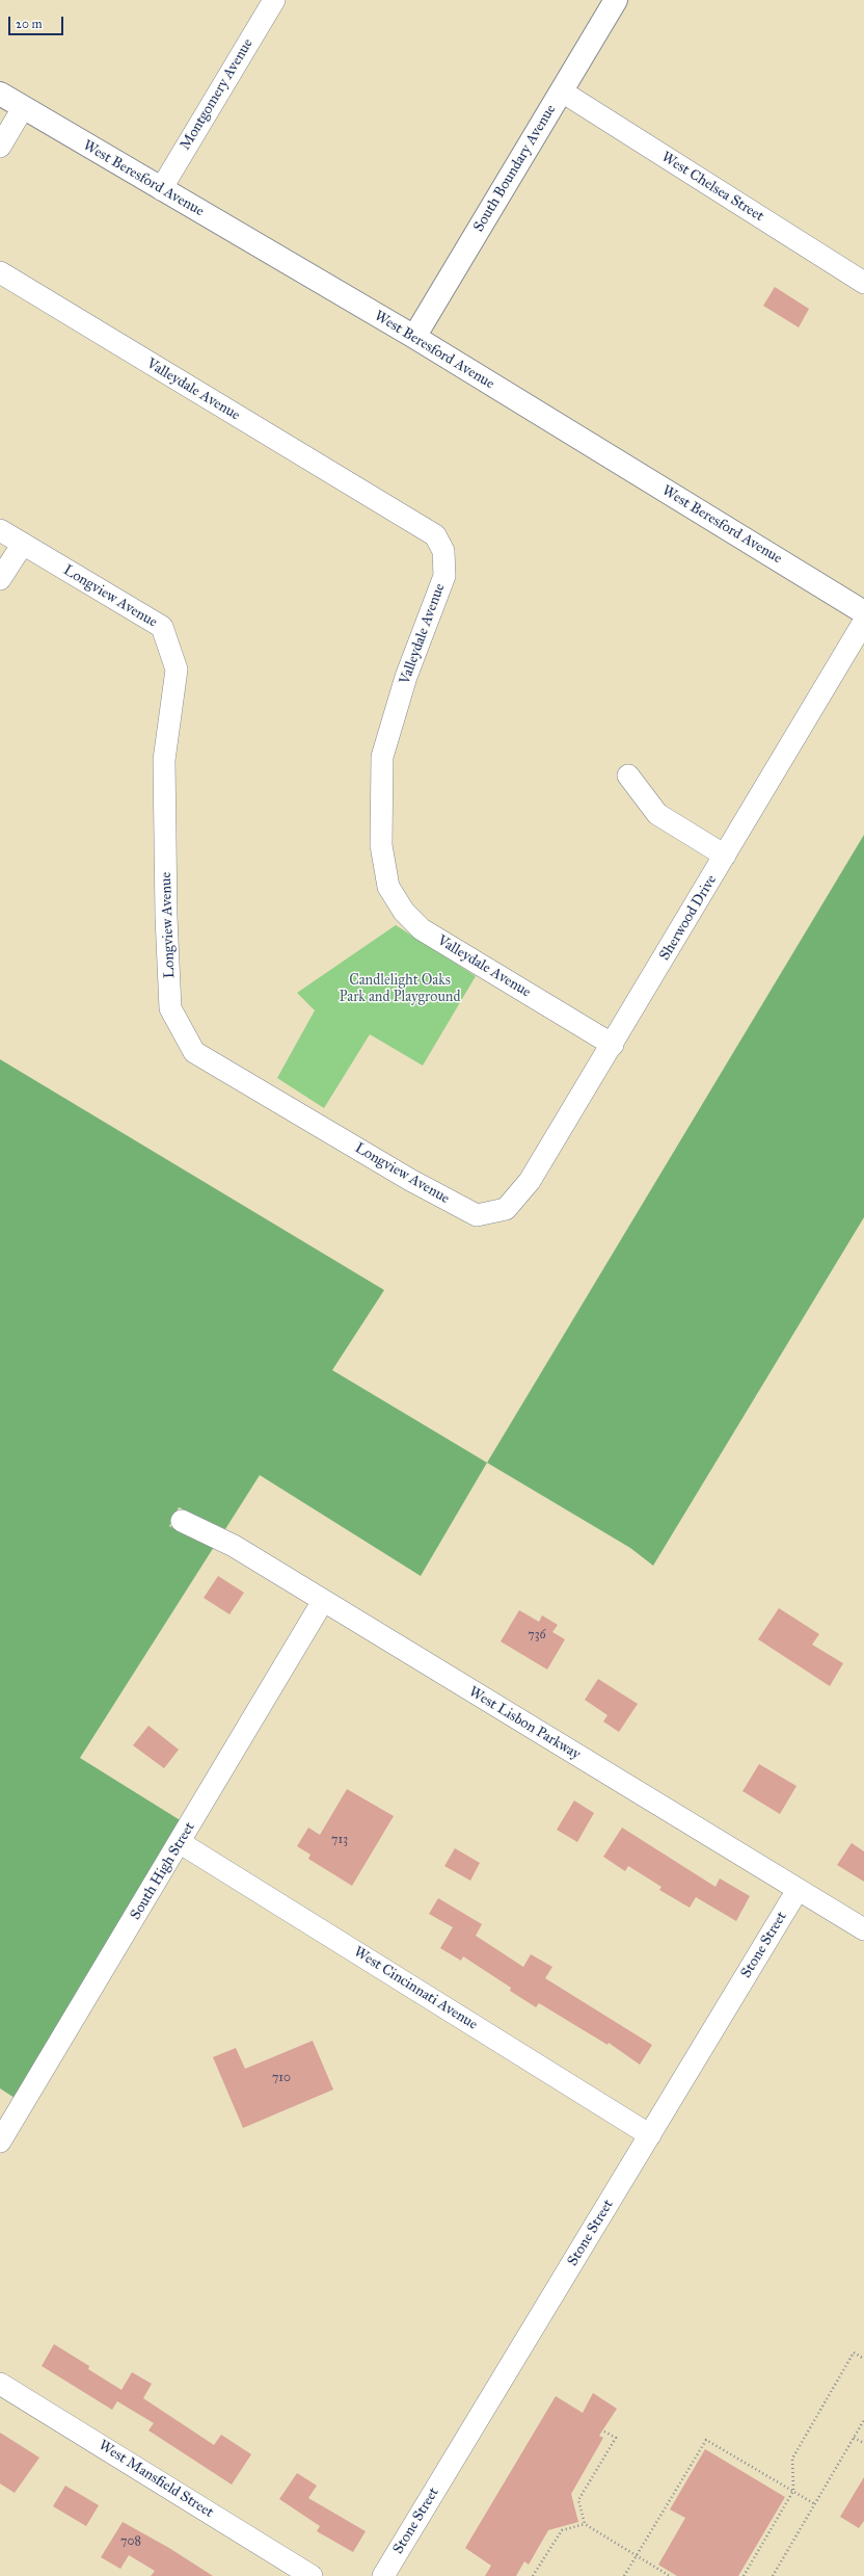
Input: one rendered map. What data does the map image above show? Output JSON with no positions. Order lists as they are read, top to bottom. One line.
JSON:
{"streets":{"street":["Montgomery Avenue","South Boundary Avenue","West Beresford Avenue","West Chelsea Street","Valleydale Avenue","Longview Avenue","Sherwood Drive","West Lisbon Parkway","South High Street","Stone Street","West Cincinnati Avenue","West Mansfield Street"]},"crossings":[["Montgomery Avenue","West Beresford Avenue"],["South Boundary Avenue","West Beresford Avenue"],["South Boundary Avenue","West Chelsea Street"],["Valleydale Avenue","Sherwood Drive"],["Longview Avenue","Sherwood Drive"],["West Lisbon Parkway","South High Street"],["West Lisbon Parkway","Stone Street"],["South High Street","West Cincinnati Avenue"],["Stone Street","West Cincinnati Avenue"]],"parks":["Candlelight Oaks Park and Playground"],"house_numbers":["736","713","710","708"],"scale_bar":"20 m"}
